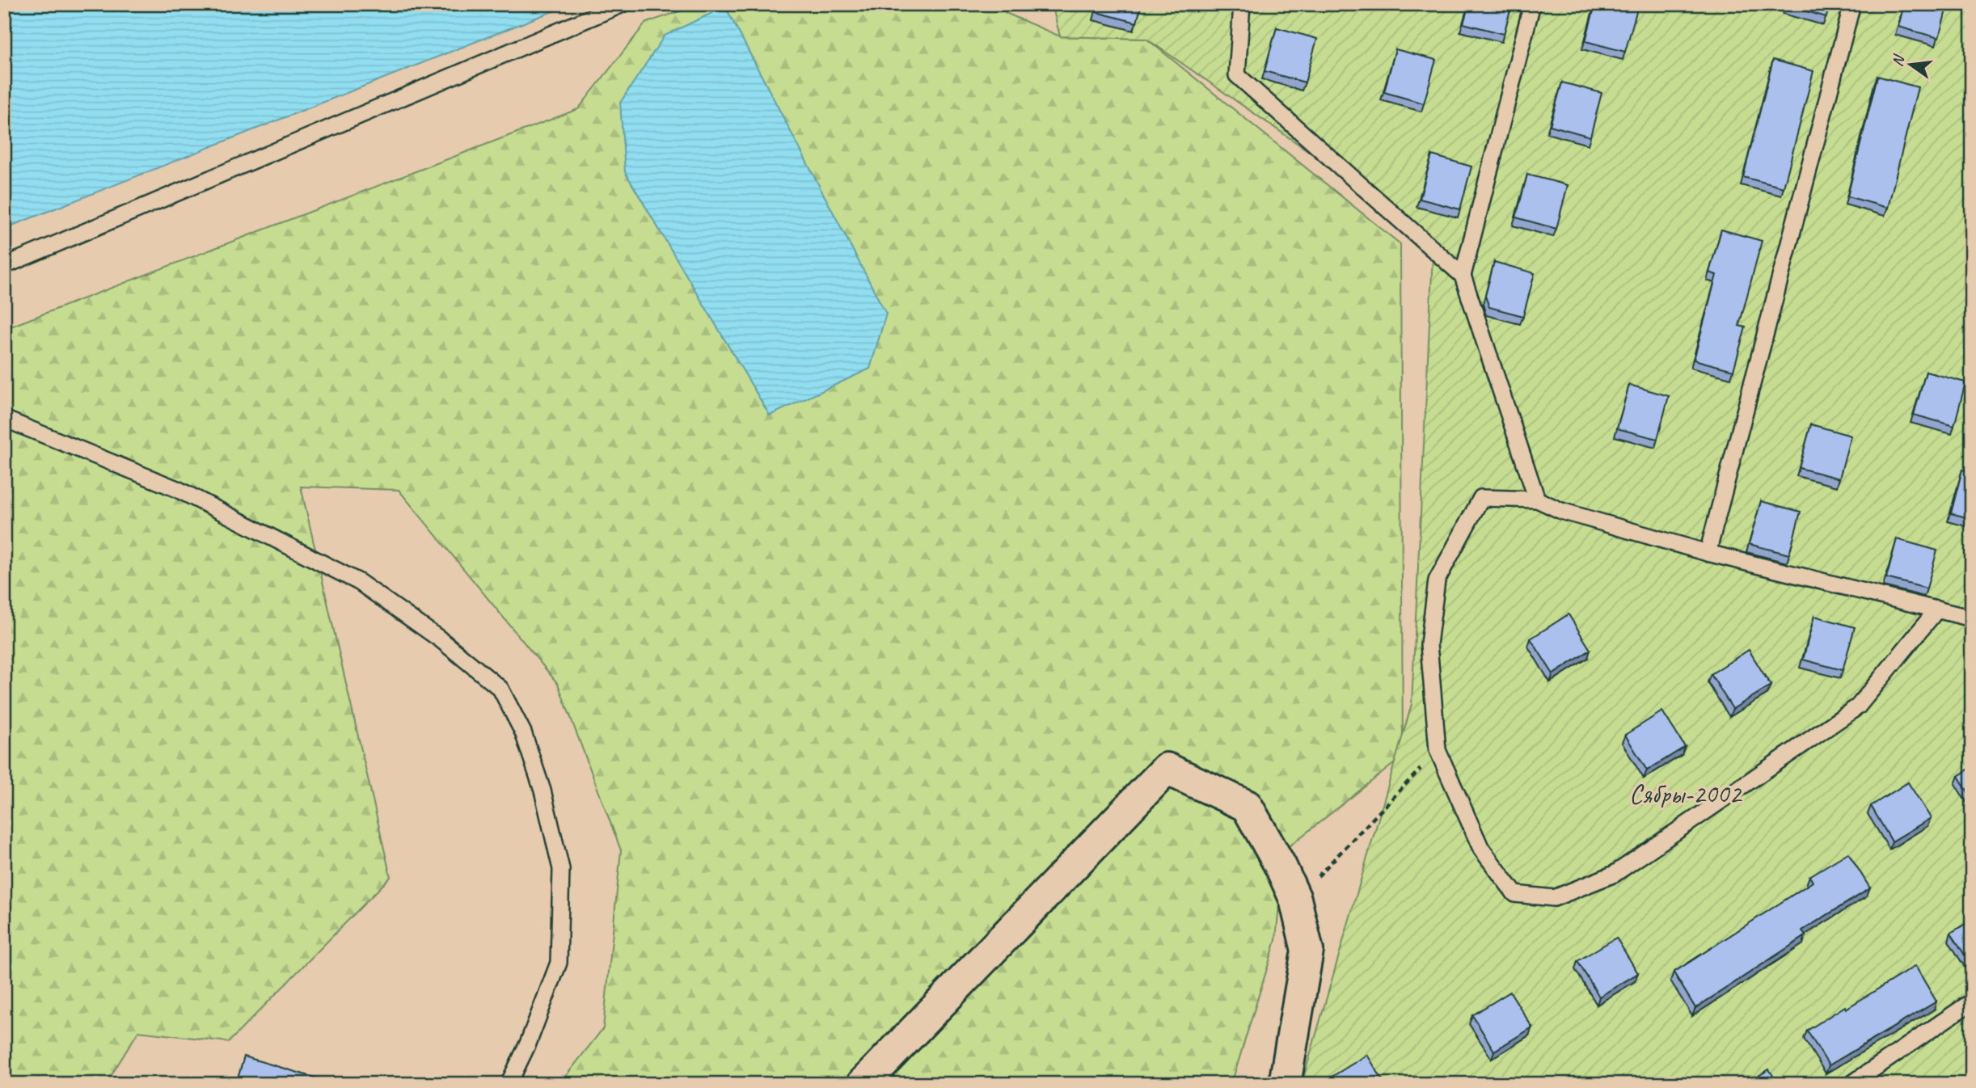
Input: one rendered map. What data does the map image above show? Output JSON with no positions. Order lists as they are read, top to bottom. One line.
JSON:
{"parks":["Сябры-2002"],"north":"left"}
